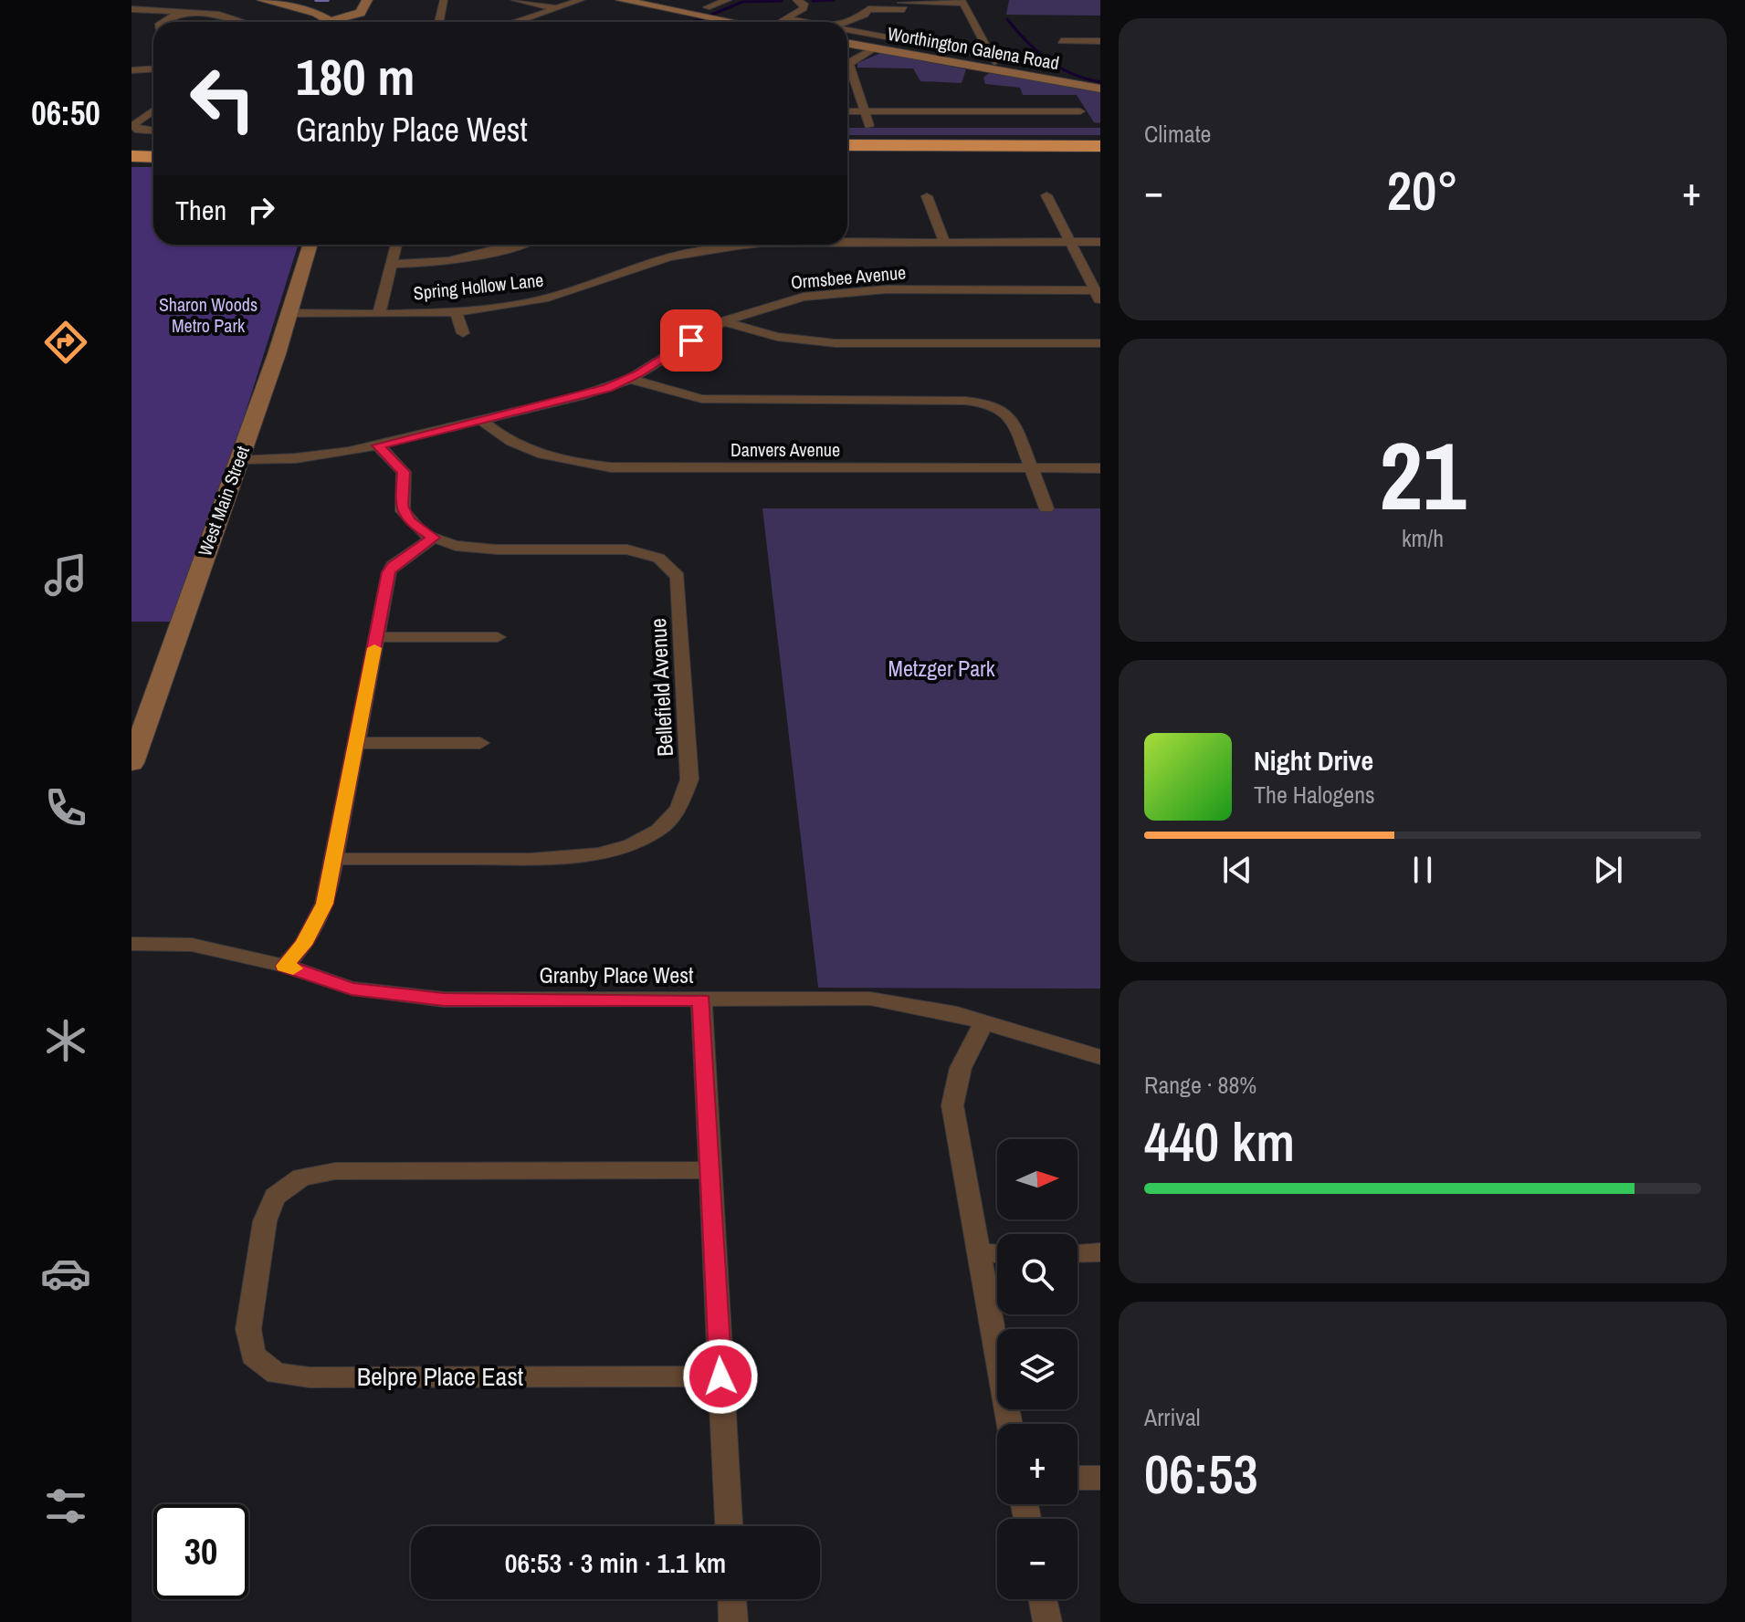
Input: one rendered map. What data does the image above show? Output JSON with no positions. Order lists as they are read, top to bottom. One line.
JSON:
{"streets":{"main road":["Worthington Galena Road","West Main Street"],"street":["Ormsbee Avenue","Spring Hollow Lane","Danvers Avenue","Bellefield Avenue","Granby Place West","Belpre Place East"]},"crossings":[["Ormsbee Avenue","Danvers Avenue"],["Ormsbee Avenue","West Main Street"],["Ormsbee Avenue","Bellefield Avenue"],["Spring Hollow Lane","West Main Street"]],"parks":["Sharon Woods Metro Park","Metzger Park"],"north":"right","page":{"tabs":"06:50","tile":["Climate",["21","km/h"],["Range · 88%","440 km"],["Arrival","06:53"]],"turn":["180 m","Granby Place West"],"heat":["−","20°","+"],"then":"Then","song":["Night Drive","The Halogens"],"map_buttons":["+","−"],"limit":"30","trip":"06:53 · 3 min · 1.1 km"}}
